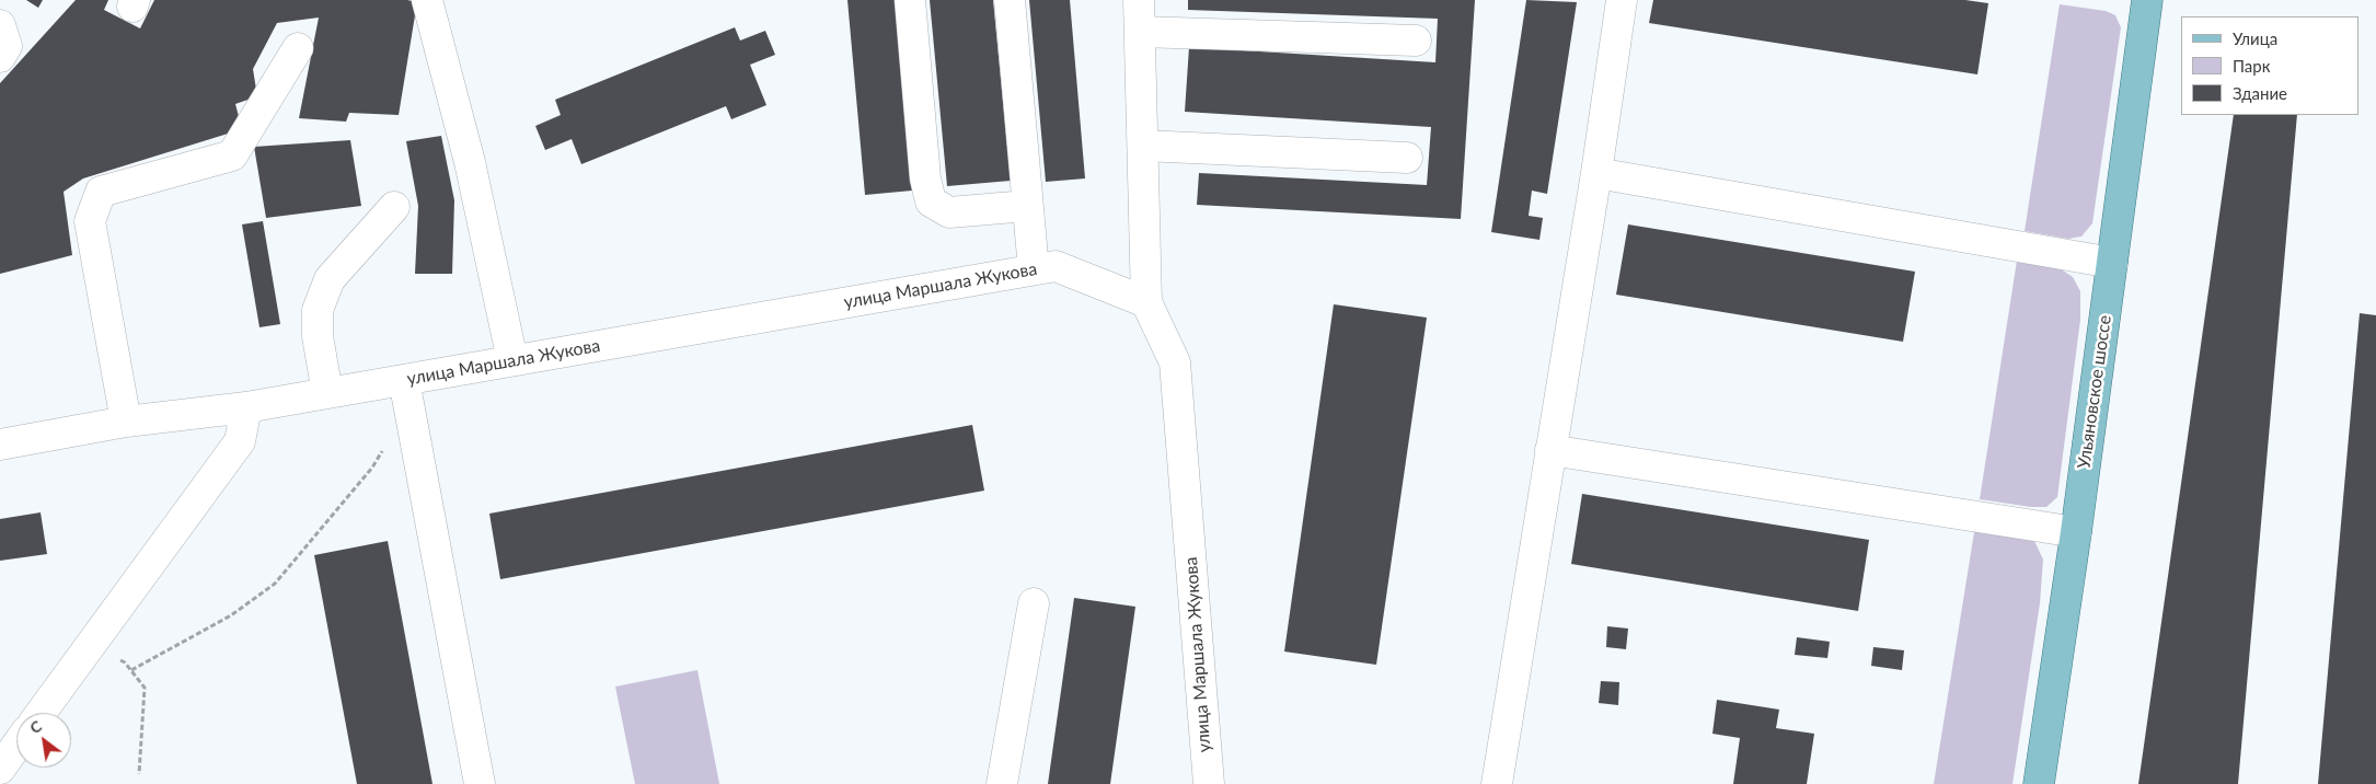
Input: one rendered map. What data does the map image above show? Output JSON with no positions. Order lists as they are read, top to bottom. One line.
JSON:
{"streets":{"main road":["Ульяновское шоссе"],"street":["улица Маршала Жукова"]},"legend":["Улица","Парк","Здание"],"north":"top left"}
